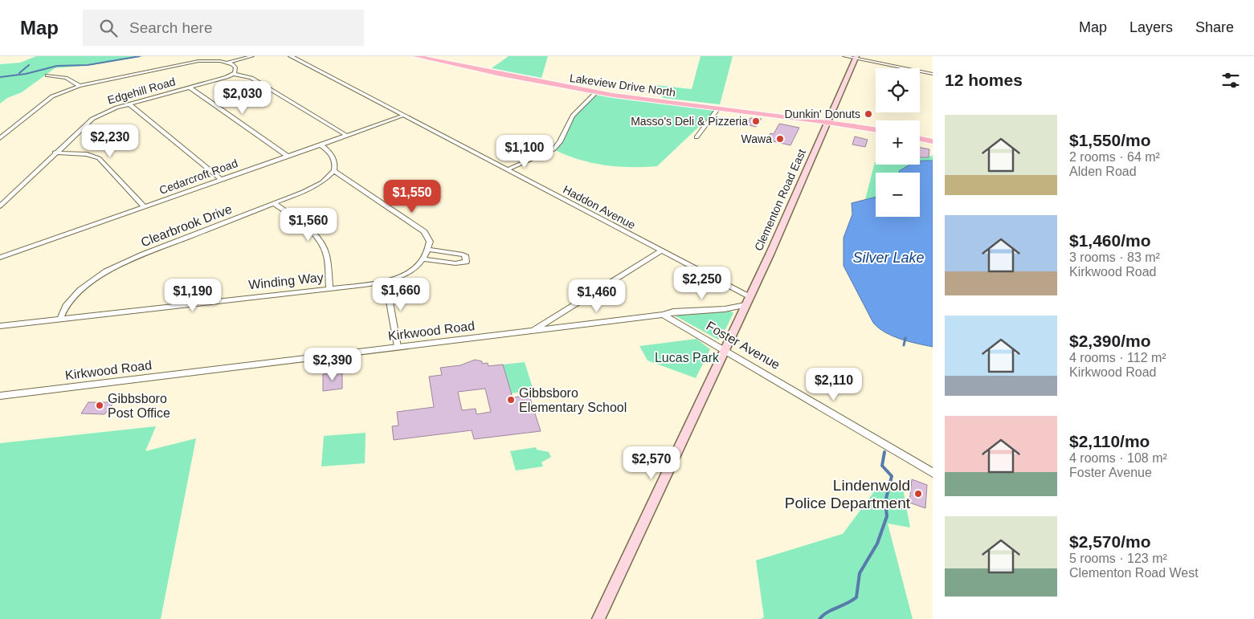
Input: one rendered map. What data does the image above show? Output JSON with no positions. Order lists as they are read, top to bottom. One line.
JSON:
{"streets":{"main road":["Lakeview Drive North","Clementon Road East"],"street":["Edgehill Road","Cedarcroft Road","Haddon Avenue","Clearbrook Drive","Winding Way","Kirkwood Road","Foster Avenue"]},"crossings":[["Lakeview Drive North","Clementon Road East"],["Cedarcroft Road","Haddon Avenue"],["Clementon Road East","Haddon Avenue"],["Clementon Road East","Kirkwood Road"],["Clementon Road East","Foster Avenue"],["Haddon Avenue","Kirkwood Road"],["Clearbrook Drive","Winding Way"],["Kirkwood Road","Foster Avenue"]],"water":["Silver Lake"],"parks":["Lucas Park"],"places":["Dunkin' Donuts","Masso's Deli & Pizzeria","Wawa","Gibbsboro Elementary School","Gibbsboro Post Office","Lindenwold Police Department"],"page":{"header":"Map","search":"Search here","nav":["Map","Layers","Share"],"heading":"12 homes","map_buttons":["+","−"],"price":["$2,030","$2,230","$1,100","$1,550","$1,560","$2,250","$1,660","$1,190","$1,460","$2,390","$2,110","$2,570"],"list":[{"name":"$1,550/mo","note":"2 rooms · 64 m² · Alden Road"},{"name":"$1,460/mo","note":"3 rooms · 83 m² · Kirkwood Road"},{"name":"$2,390/mo","note":"4 rooms · 112 m² · Kirkwood Road"},{"name":"$2,110/mo","note":"4 rooms · 108 m² · Foster Avenue"},{"name":"$2,570/mo","note":"5 rooms · 123 m² · Clementon Road West"}]}}
